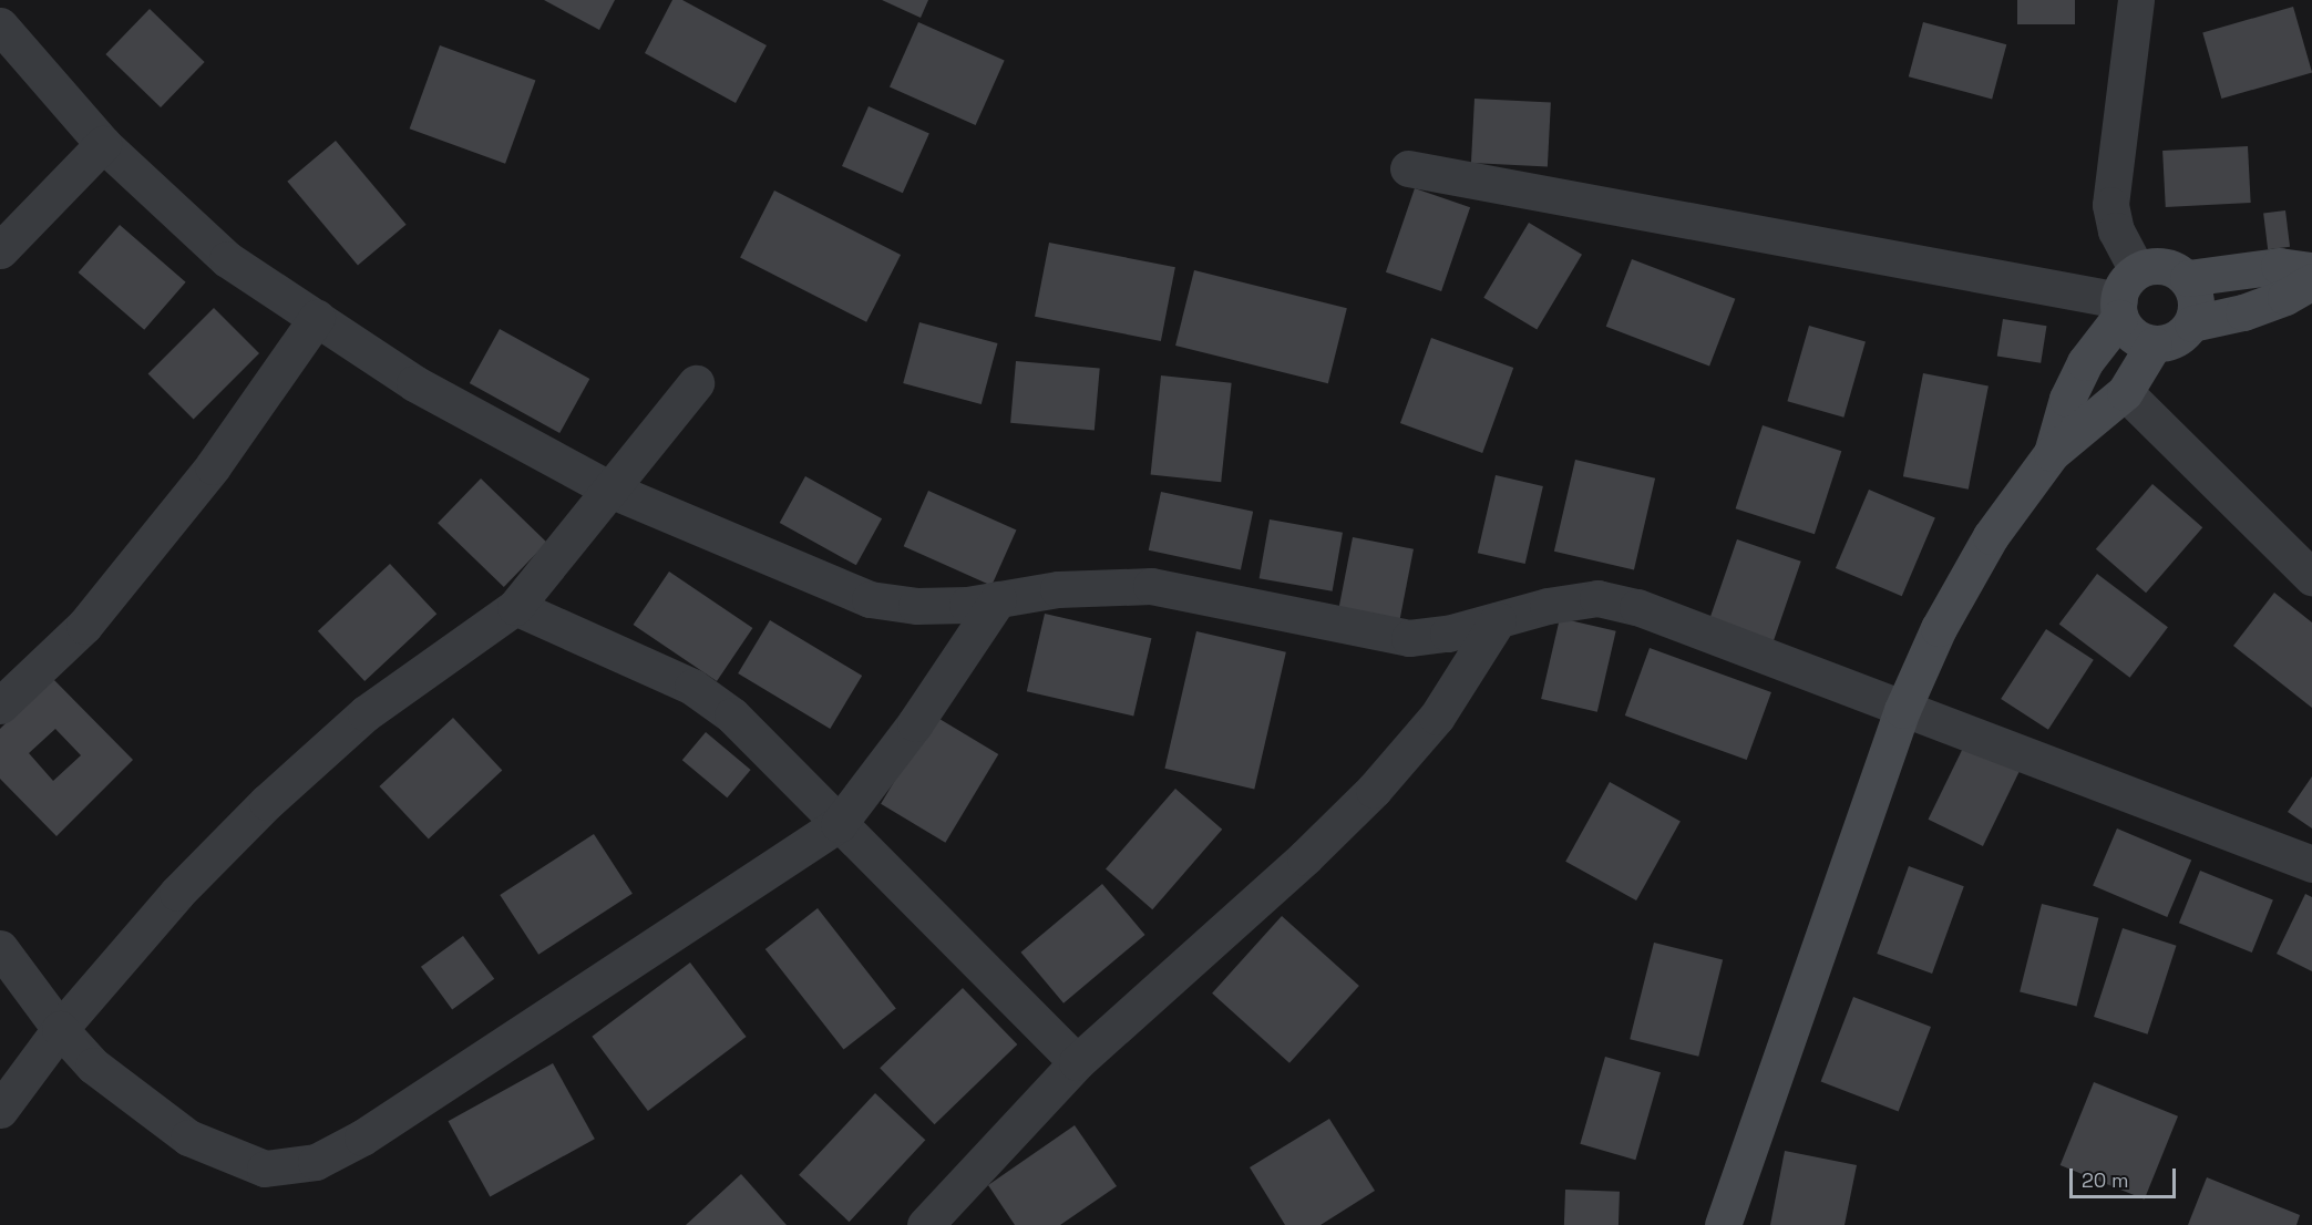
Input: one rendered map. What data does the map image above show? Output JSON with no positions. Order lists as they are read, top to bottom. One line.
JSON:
{"scale_bar":"20 m"}
